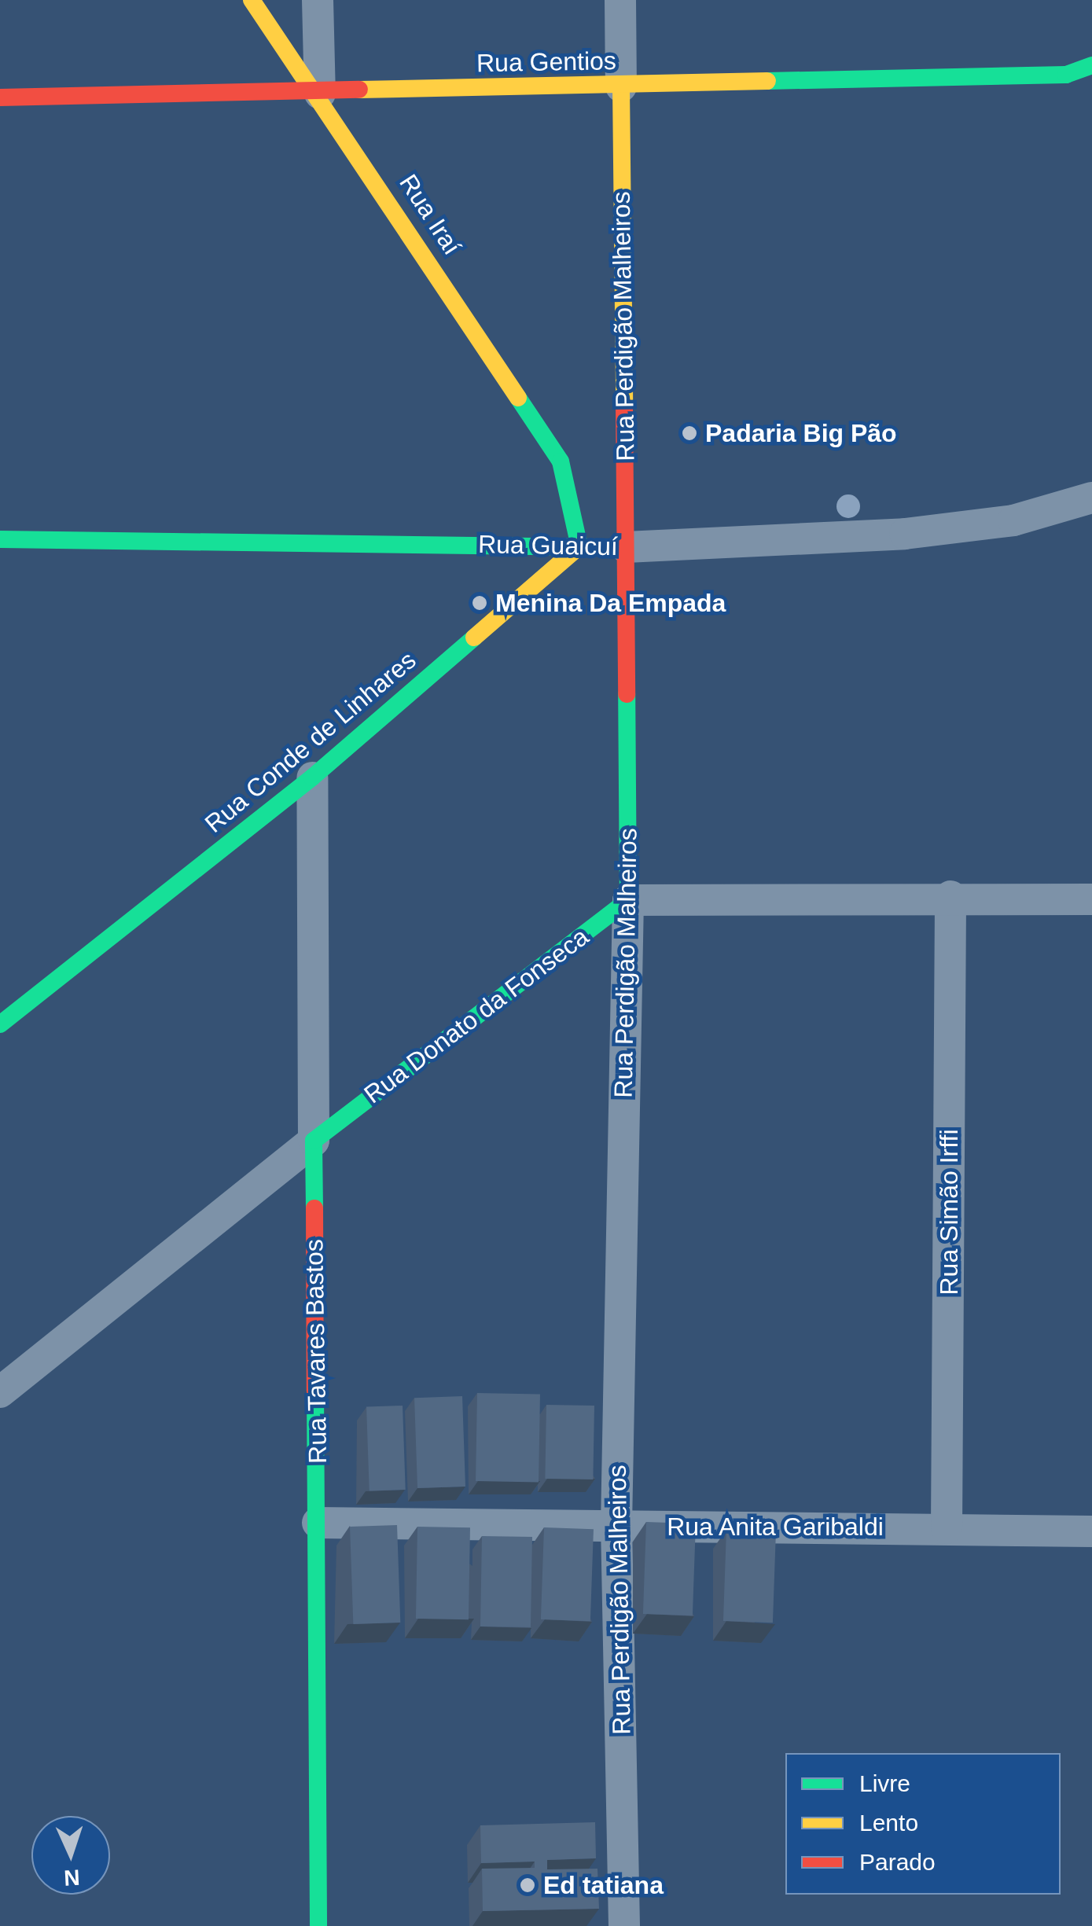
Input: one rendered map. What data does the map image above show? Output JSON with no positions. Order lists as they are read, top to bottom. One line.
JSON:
{"streets":{"street":["Rua Gentios","Rua Iraí","Rua Perdigão Malheiros","Rua Guaicuí","Rua Conde de Linhares","Rua Donato da Fonseca","Rua Simão Irffi","Rua Tavares Bastos","Rua Anita Garibaldi"]},"crossings":[["Rua Gentios","Rua Iraí"],["Rua Gentios","Rua Perdigão Malheiros"],["Rua Iraí","Rua Guaicuí"],["Rua Iraí","Rua Conde de Linhares"],["Rua Perdigão Malheiros","Rua Guaicuí"],["Rua Perdigão Malheiros","Rua Donato da Fonseca"],["Rua Perdigão Malheiros","Rua Anita Garibaldi"],["Rua Guaicuí","Rua Conde de Linhares"],["Rua Conde de Linhares","Rua Tavares Bastos"],["Rua Donato da Fonseca","Rua Tavares Bastos"],["Rua Simão Irffi","Rua Anita Garibaldi"],["Rua Tavares Bastos","Rua Anita Garibaldi"]],"places":["Padaria Big Pão","Menina Da Empada","Ed tatiana"],"legend":["Livre","Lento","Parado"],"north":"bottom"}
